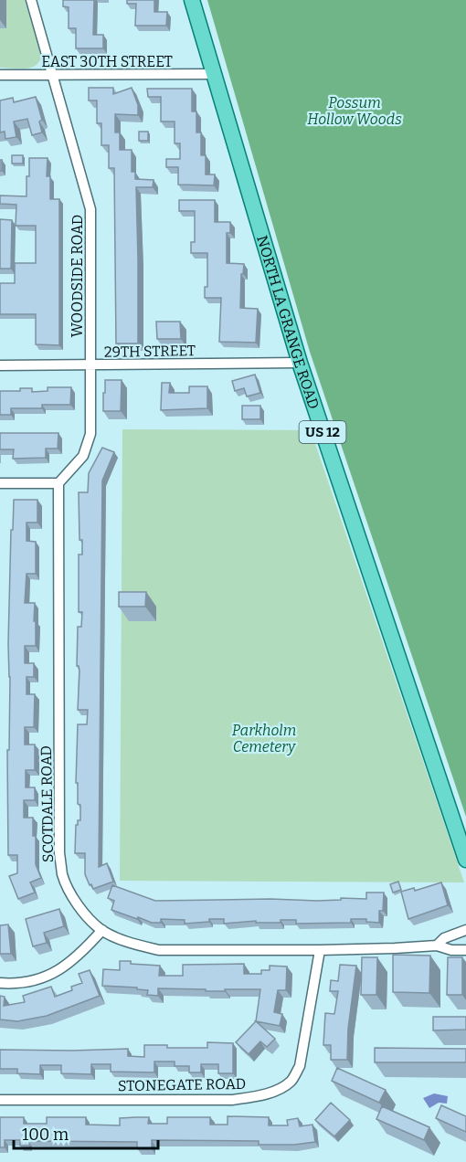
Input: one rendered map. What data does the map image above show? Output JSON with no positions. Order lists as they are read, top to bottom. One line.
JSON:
{"streets":{"main road":["NORTH LA GRANGE ROAD","US 12"],"street":["EAST 30TH STREET","WOODSIDE ROAD","29TH STREET","SCOTDALE ROAD","STONEGATE ROAD"]},"crossings":[["EAST 30TH STREET","WOODSIDE ROAD"],["EAST 30TH STREET","NORTH LA GRANGE ROAD"],["WOODSIDE ROAD","29TH STREET"],["WOODSIDE ROAD","SCOTDALE ROAD"],["NORTH LA GRANGE ROAD","29TH STREET"],["SCOTDALE ROAD","STONEGATE ROAD"]],"parks":["Possum Hollow Woods","Parkholm Cemetery"],"scale_bar":"100 m"}
